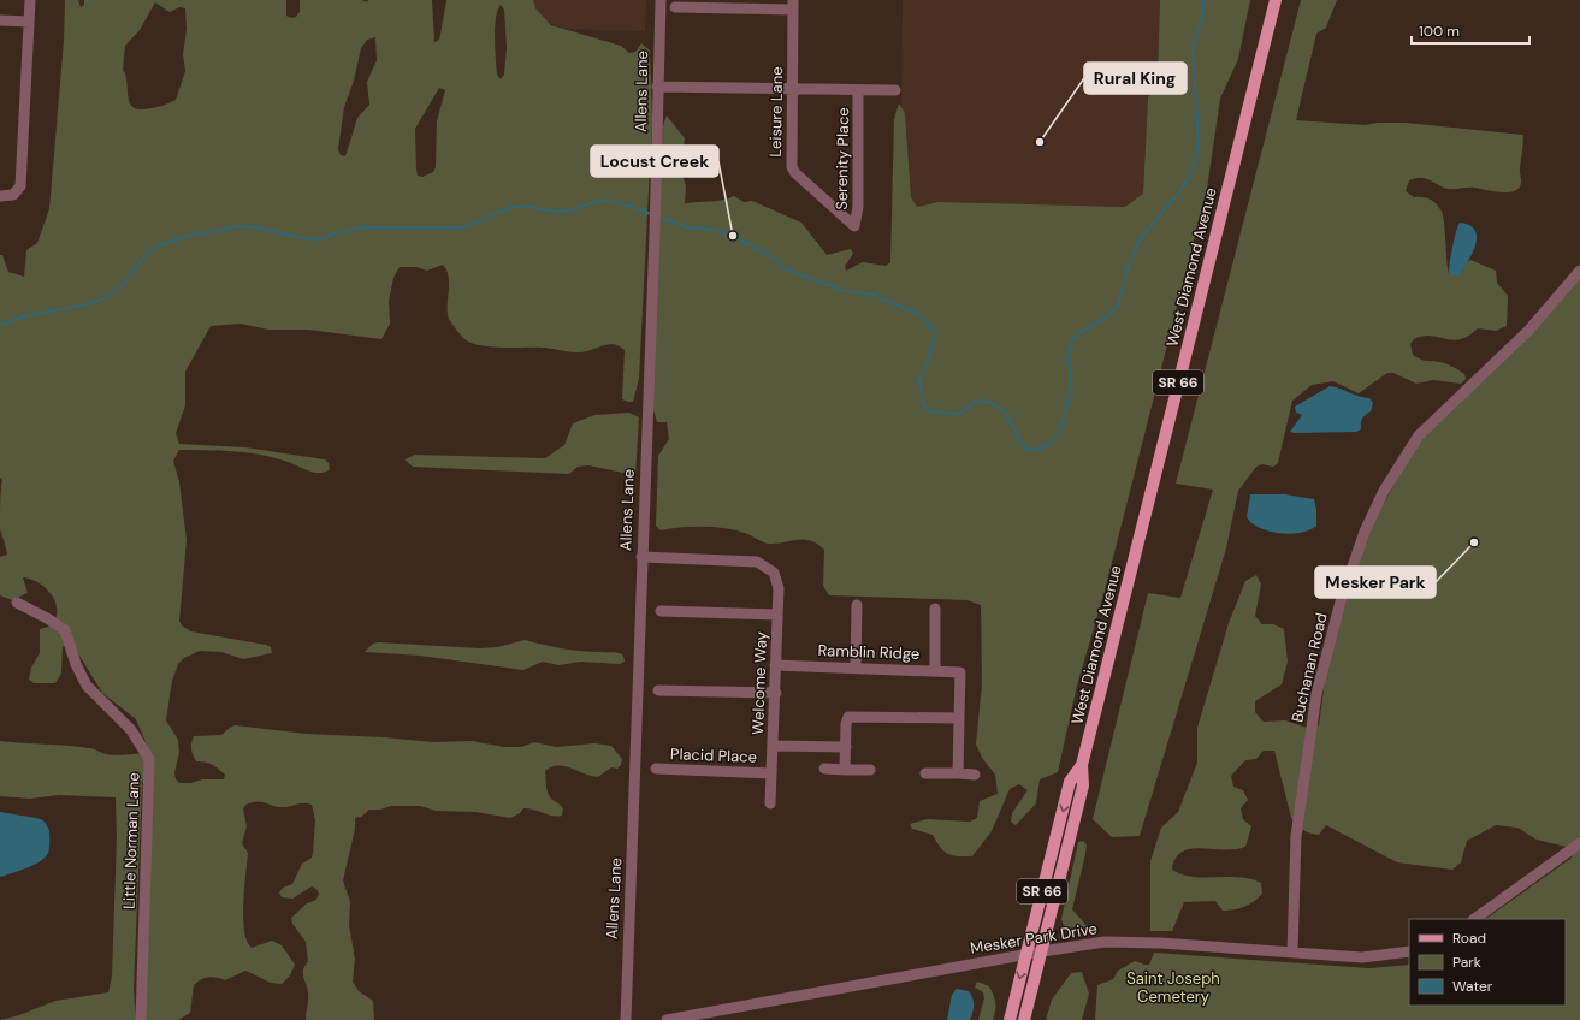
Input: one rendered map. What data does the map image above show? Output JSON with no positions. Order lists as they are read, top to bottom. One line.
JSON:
{"streets":{"main road":["West Diamond Avenue","SR 66"],"street":["Allens Lane","Leisure Lane","Serenity Place","Ramblin Ridge","Buchanan Road","Welcome Way","Placid Place","Little Norman Lane","Mesker Park Drive"]},"crossings":[["Allens Lane","Welcome Way"],["Leisure Lane","Serenity Place"],["West Diamond Avenue","Mesker Park Drive"],["Ramblin Ridge","Welcome Way"],["Buchanan Road","Mesker Park Drive"],["Welcome Way","Placid Place"]],"parks":["Saint Joseph Cemetery"],"places":["Rural King","Locust Creek","Mesker Park"],"legend":["Road","Park","Water"],"scale_bar":"100 m"}
